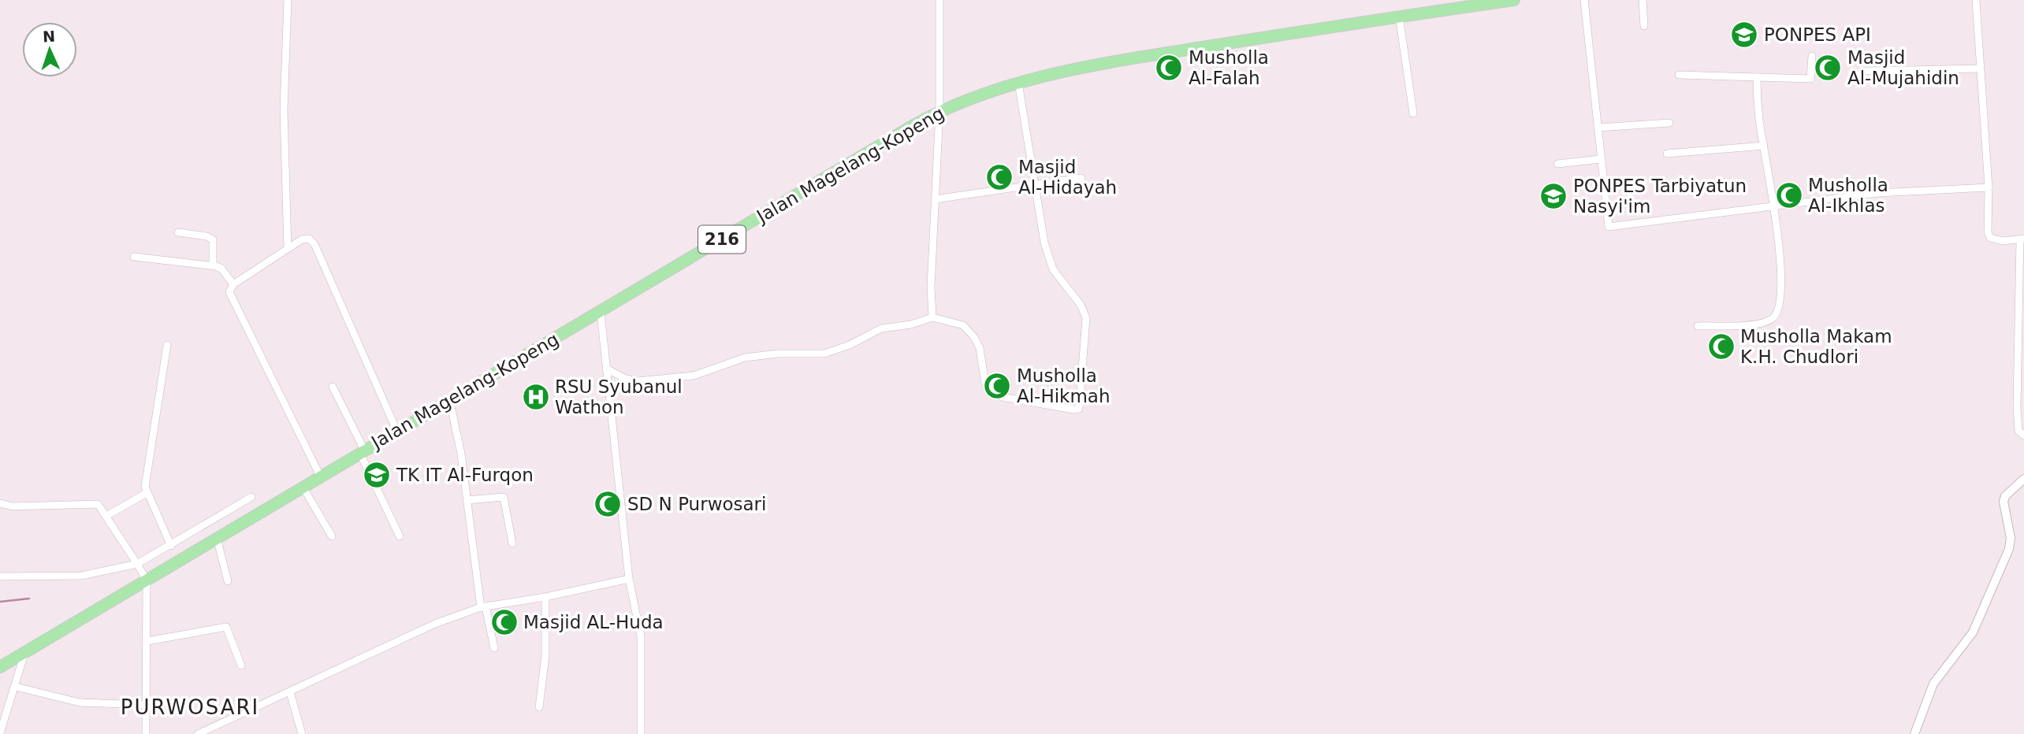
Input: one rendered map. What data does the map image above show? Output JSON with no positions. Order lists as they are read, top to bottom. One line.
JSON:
{"streets":{"main road":["Jalan Magelang-Kopeng","216"]},"districts":["PURWOSARI"],"places":{"school or university":["PONPES API","PONPES Tarbiyatun Nasyi'im","TK IT Al-Furqon"],"mosque":["Musholla Al-Falah","Masjid Al-Mujahidin","Masjid Al-Hidayah","Musholla Al-Ikhlas","Musholla Makam K.H. Chudlori","Musholla Al-Hikmah","SD N Purwosari","Masjid AL-Huda"],"hospital":["RSU Syubanul Wathon"]},"north":"top"}
